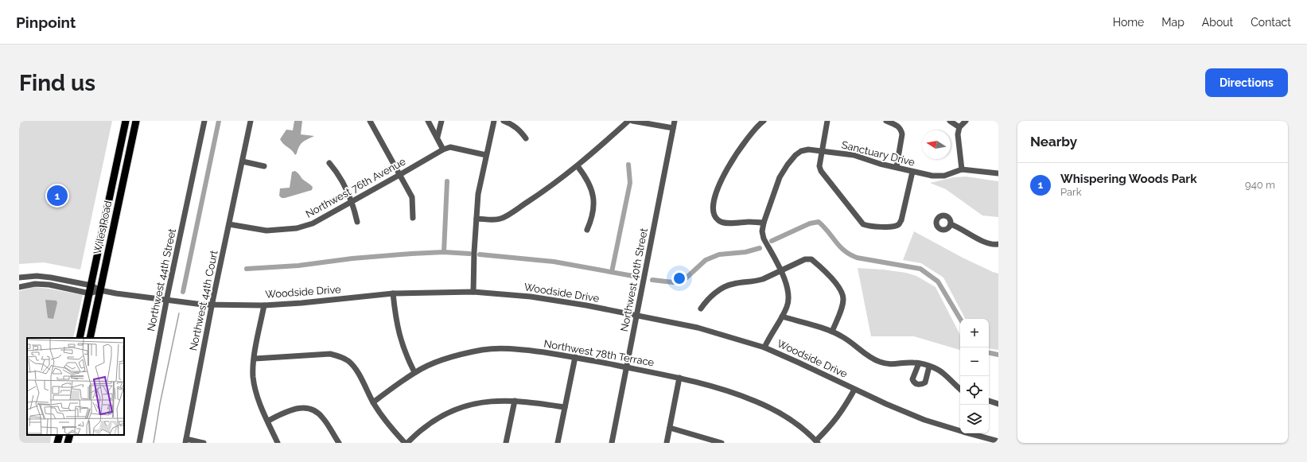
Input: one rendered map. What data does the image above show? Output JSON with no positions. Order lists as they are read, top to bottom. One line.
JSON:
{"streets":{"main road":["Wiles Road"],"street":["Sanctuary Drive","Northwest 76th Avenue","Northwest 44th Street","Northwest 40th Street","Woodside Drive","Northwest 44th Court","Northwest 78th Terrace"]},"crossings":[["Sanctuary Drive","Woodside Drive"],["Northwest 76th Avenue","Northwest 44th Court"],["Wiles Road","Woodside Drive"],["Northwest 44th Street","Woodside Drive"],["Northwest 40th Street","Woodside Drive"],["Northwest 40th Street","Northwest 78th Terrace"],["Woodside Drive","Northwest 44th Court"]],"north":"left","page":{"header":"Pinpoint","nav":["Home","Map","About","Contact"],"buttons":"Directions","title":"Find us","heading":"Nearby","list":[{"mark":"1","name":"Whispering Woods Park","note":"Park","value":"940 m"}],"pins":"1","map_buttons":["+","−"]}}
